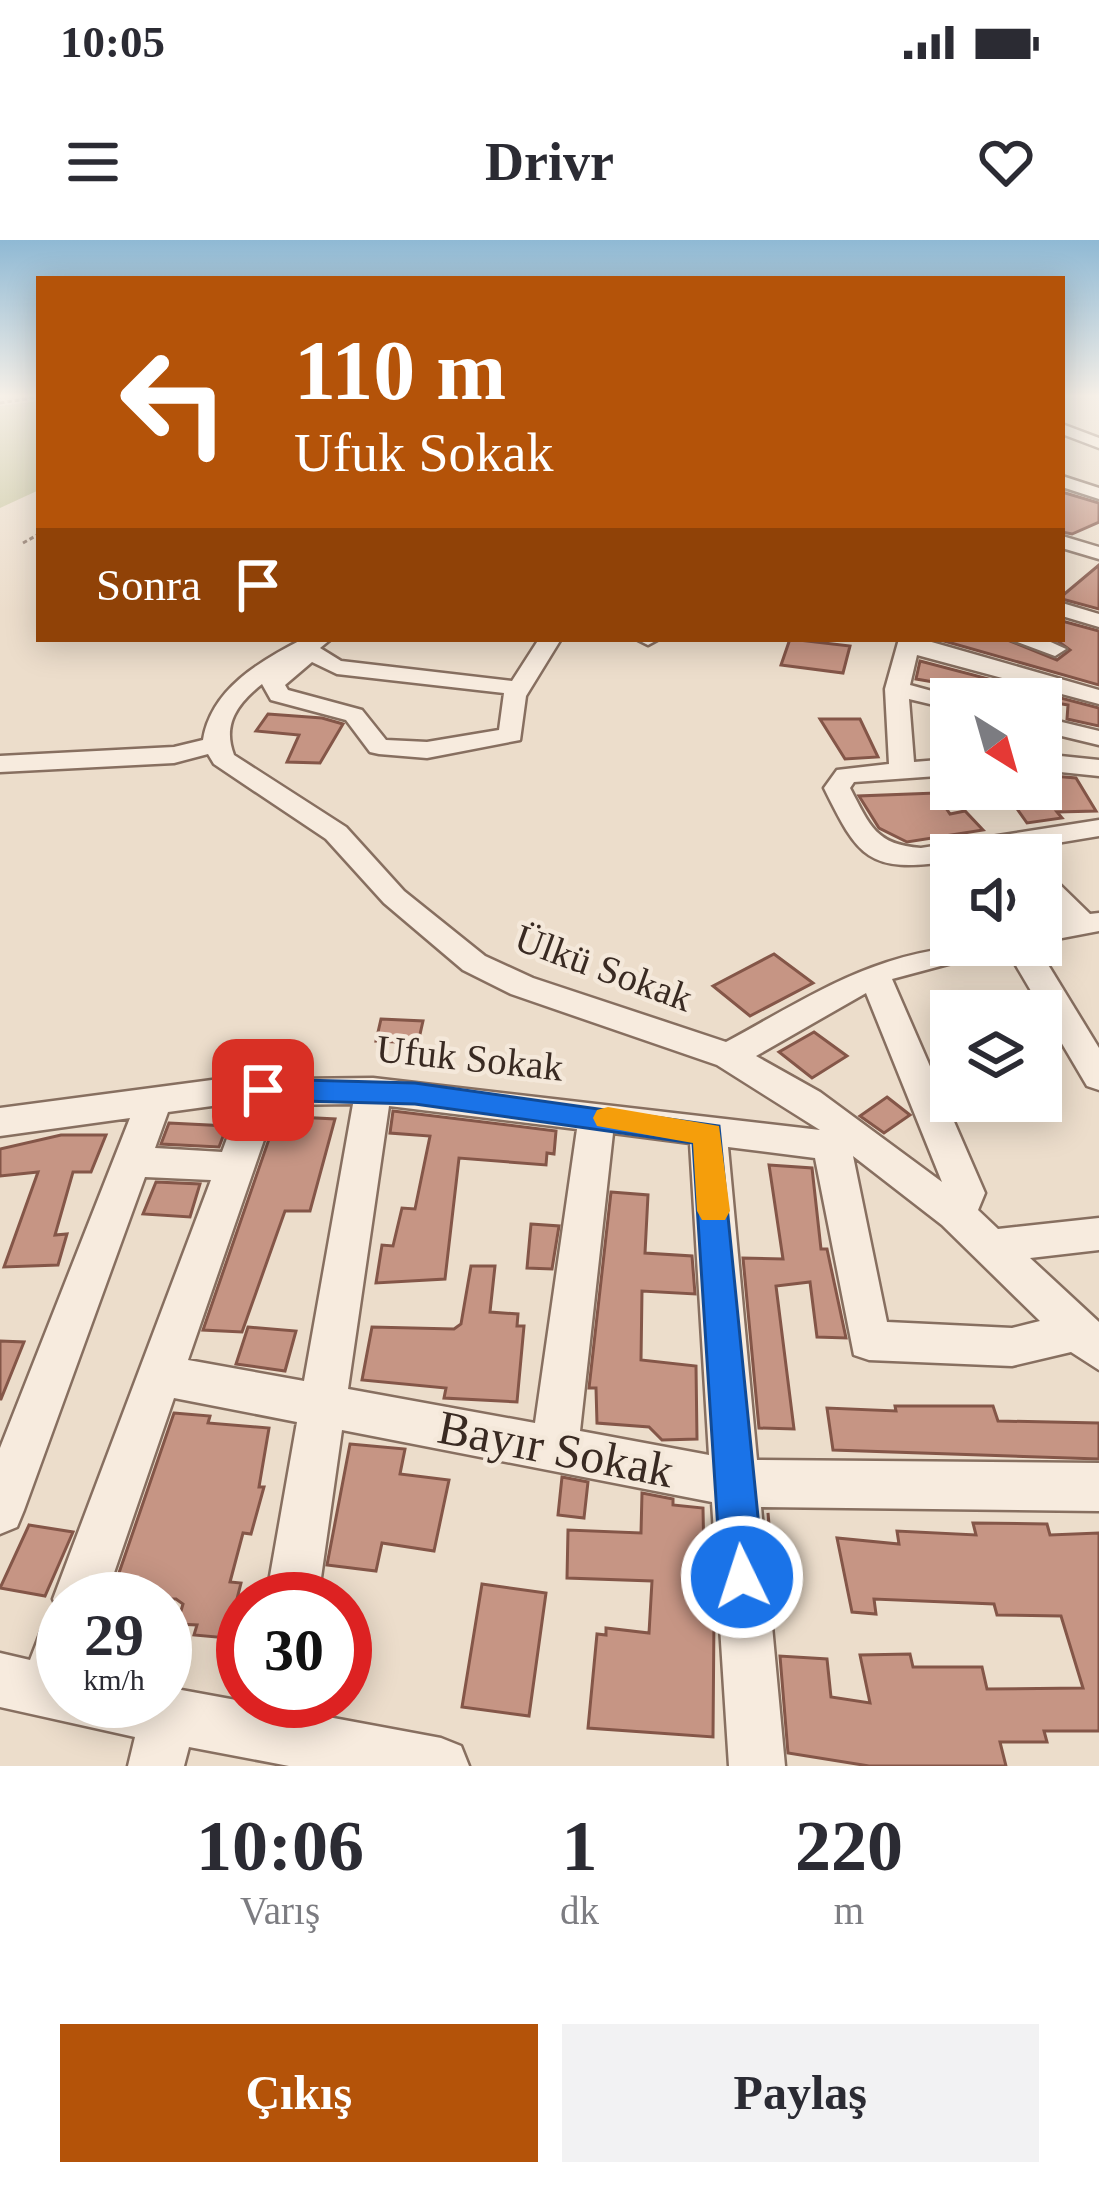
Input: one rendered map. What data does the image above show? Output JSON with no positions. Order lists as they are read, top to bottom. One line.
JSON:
{"streets":{"street":["Ülkü Sokak","Ufuk Sokak","Bayır Sokak"]},"crossings":[["Ülkü Sokak","Ufuk Sokak"]],"north":"bottom right","page":{"status":"10:05","header":"Drivr","turn":["110 m","Ufuk Sokak"],"then":"Sonra","speed":"29 km/h","limit":"30","eta":["10:06","Varış","1","dk","220","m"],"buttons":["Çıkış","Paylaş"]}}
